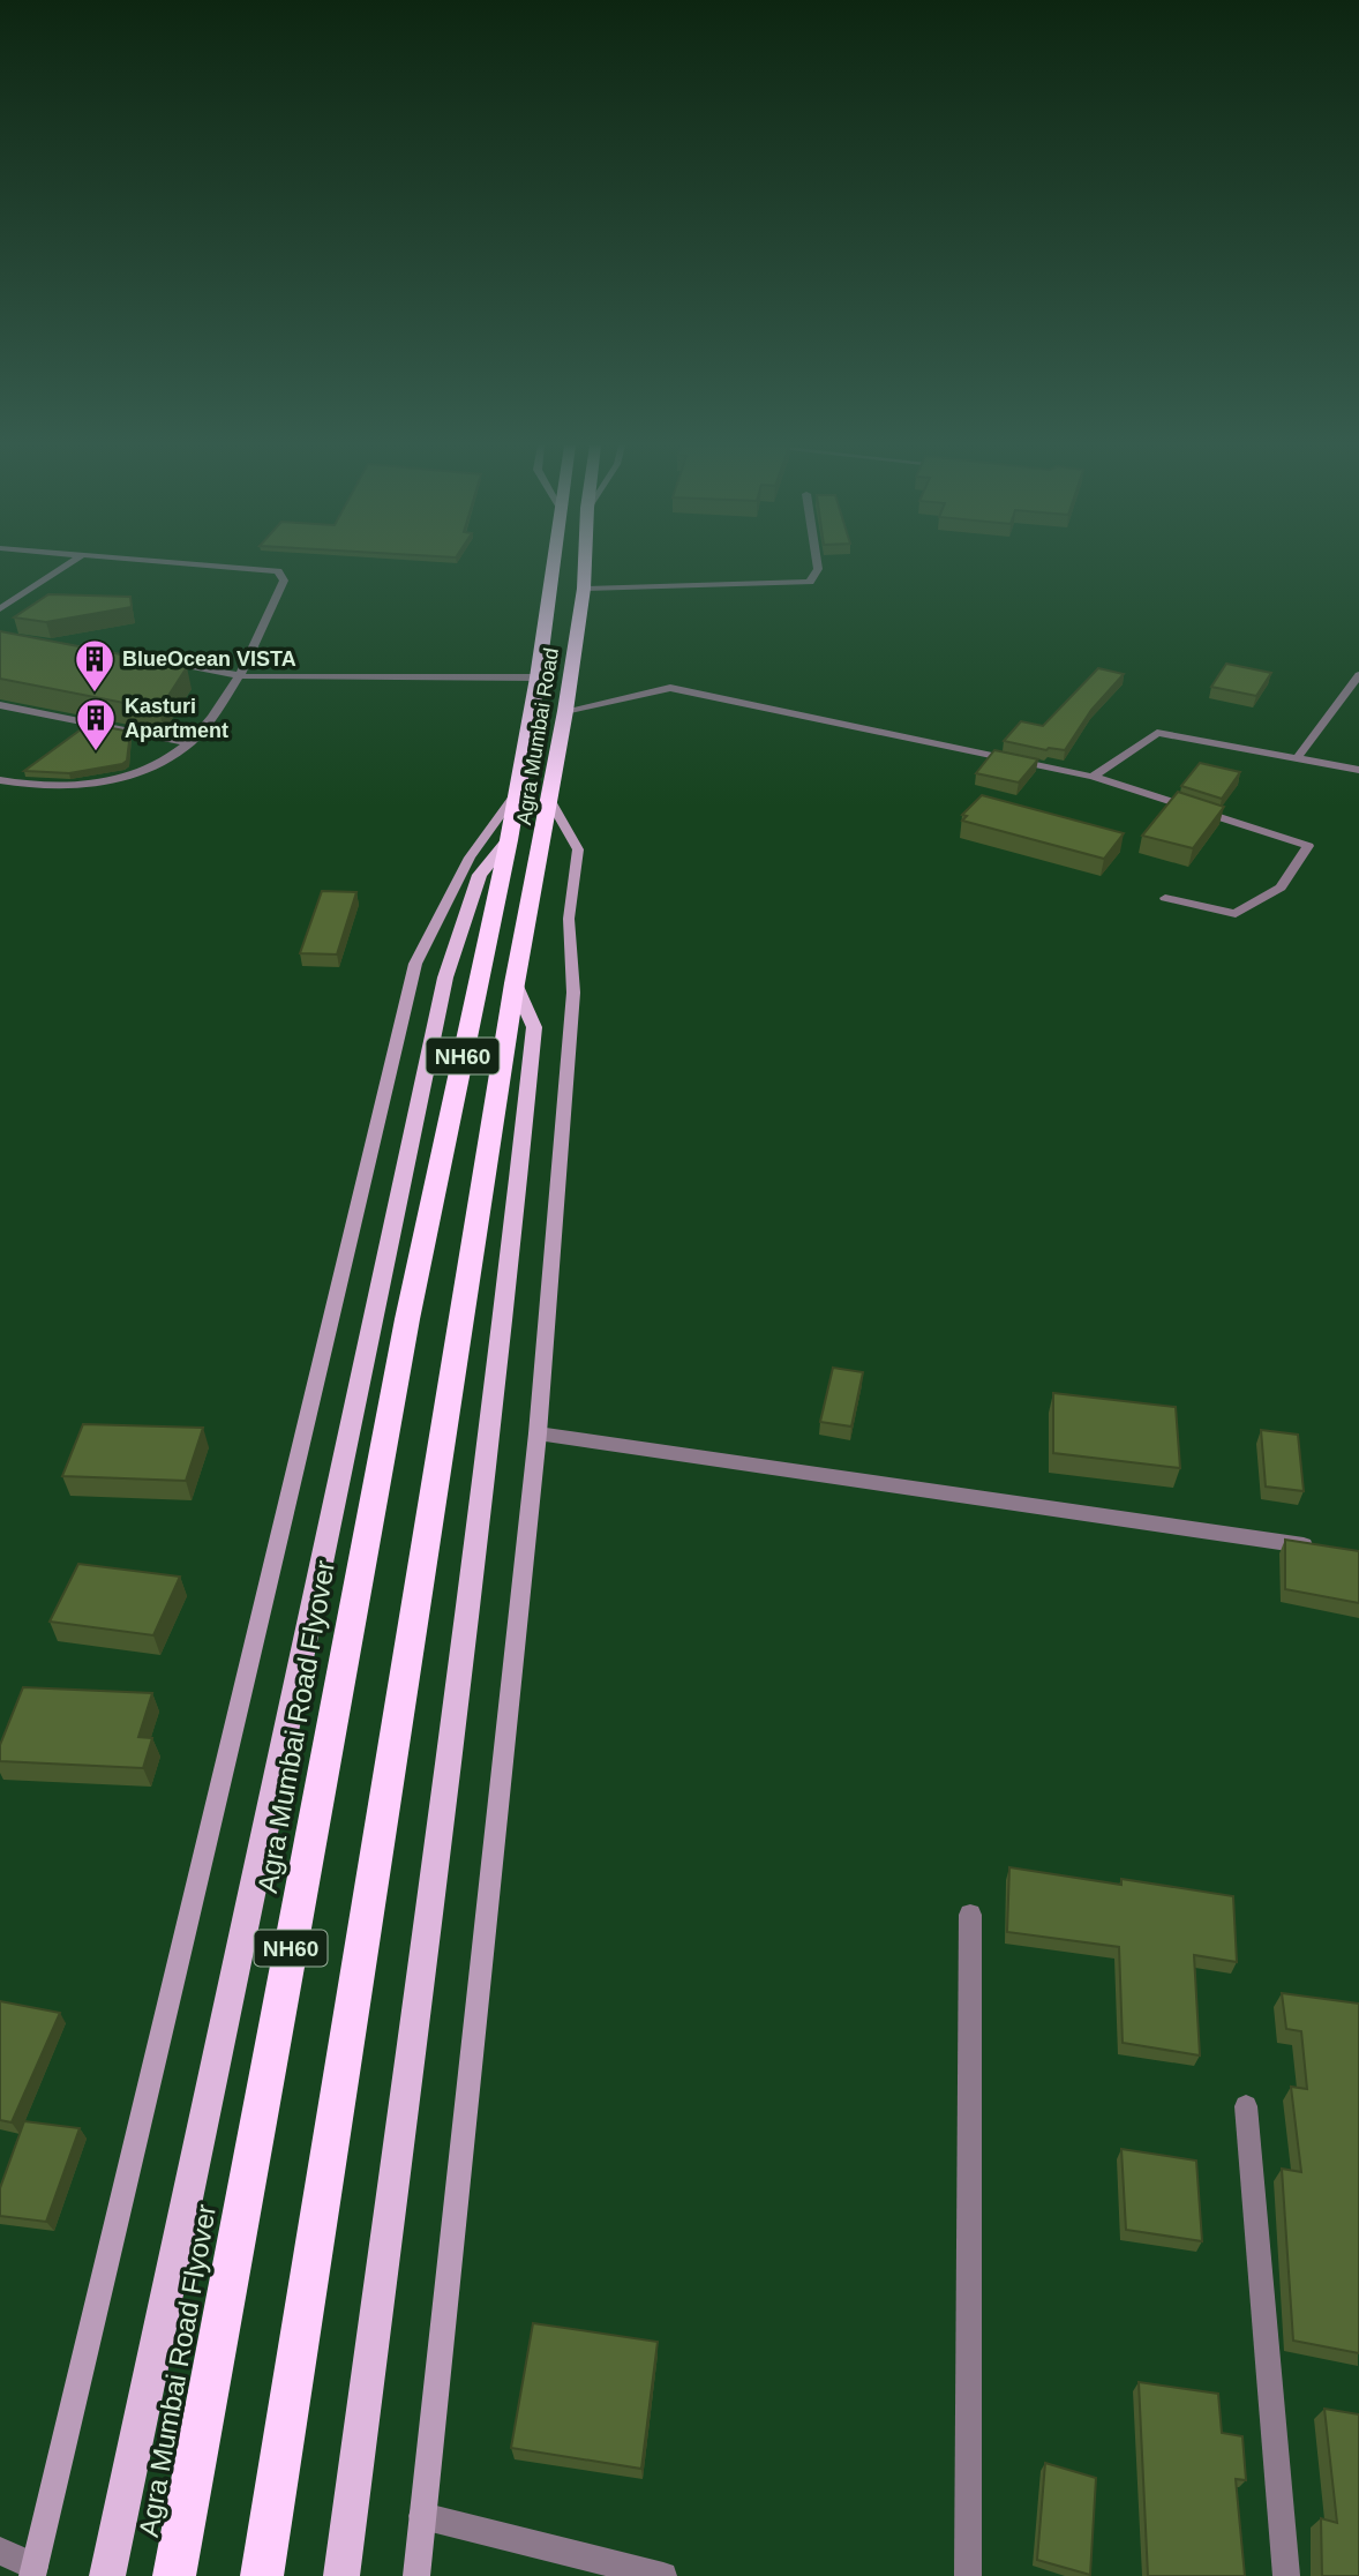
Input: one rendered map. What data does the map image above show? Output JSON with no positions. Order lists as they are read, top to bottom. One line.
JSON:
{"streets":{"highway":["Agra Mumbai Road","NH60","Agra Mumbai Road Flyover"]},"crossings":[["Agra Mumbai Road","NH60"],["NH60","Agra Mumbai Road Flyover"]],"places":{"building":["BlueOcean VISTA","Kasturi Apartment"]}}
